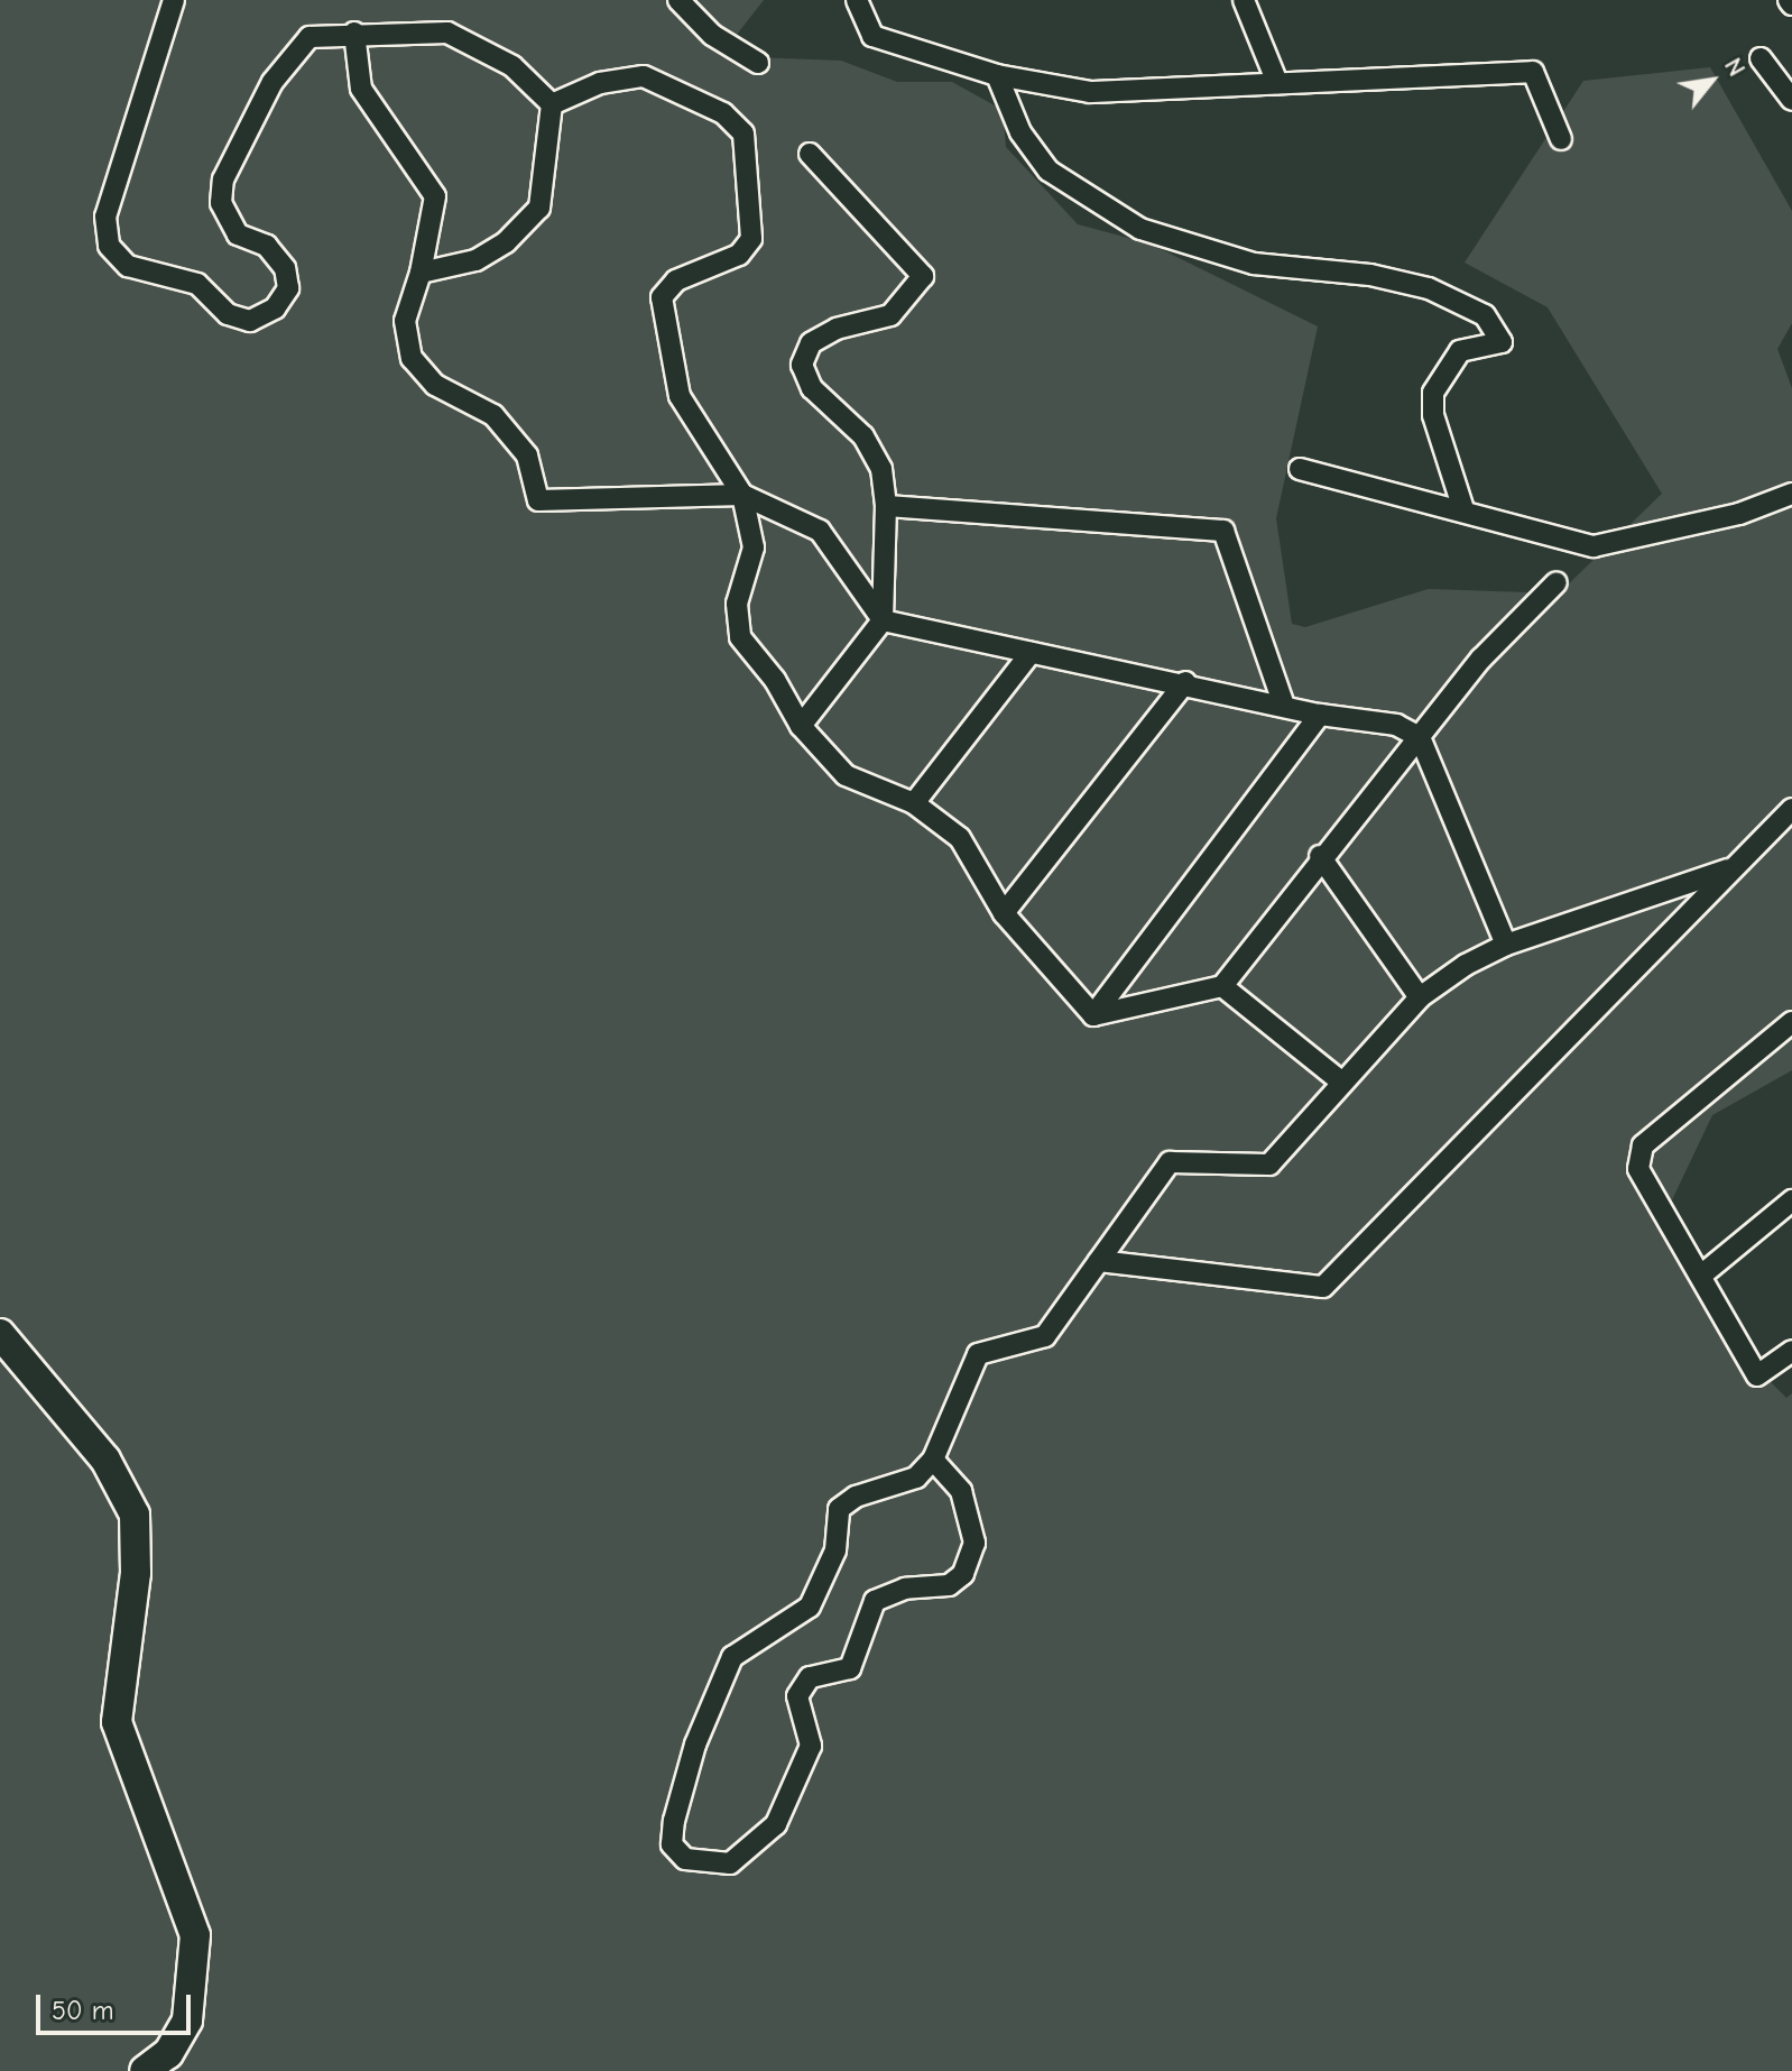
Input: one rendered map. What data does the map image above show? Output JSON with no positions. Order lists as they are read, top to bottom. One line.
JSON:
{"scale_bar":"50 m","north":"top right"}
